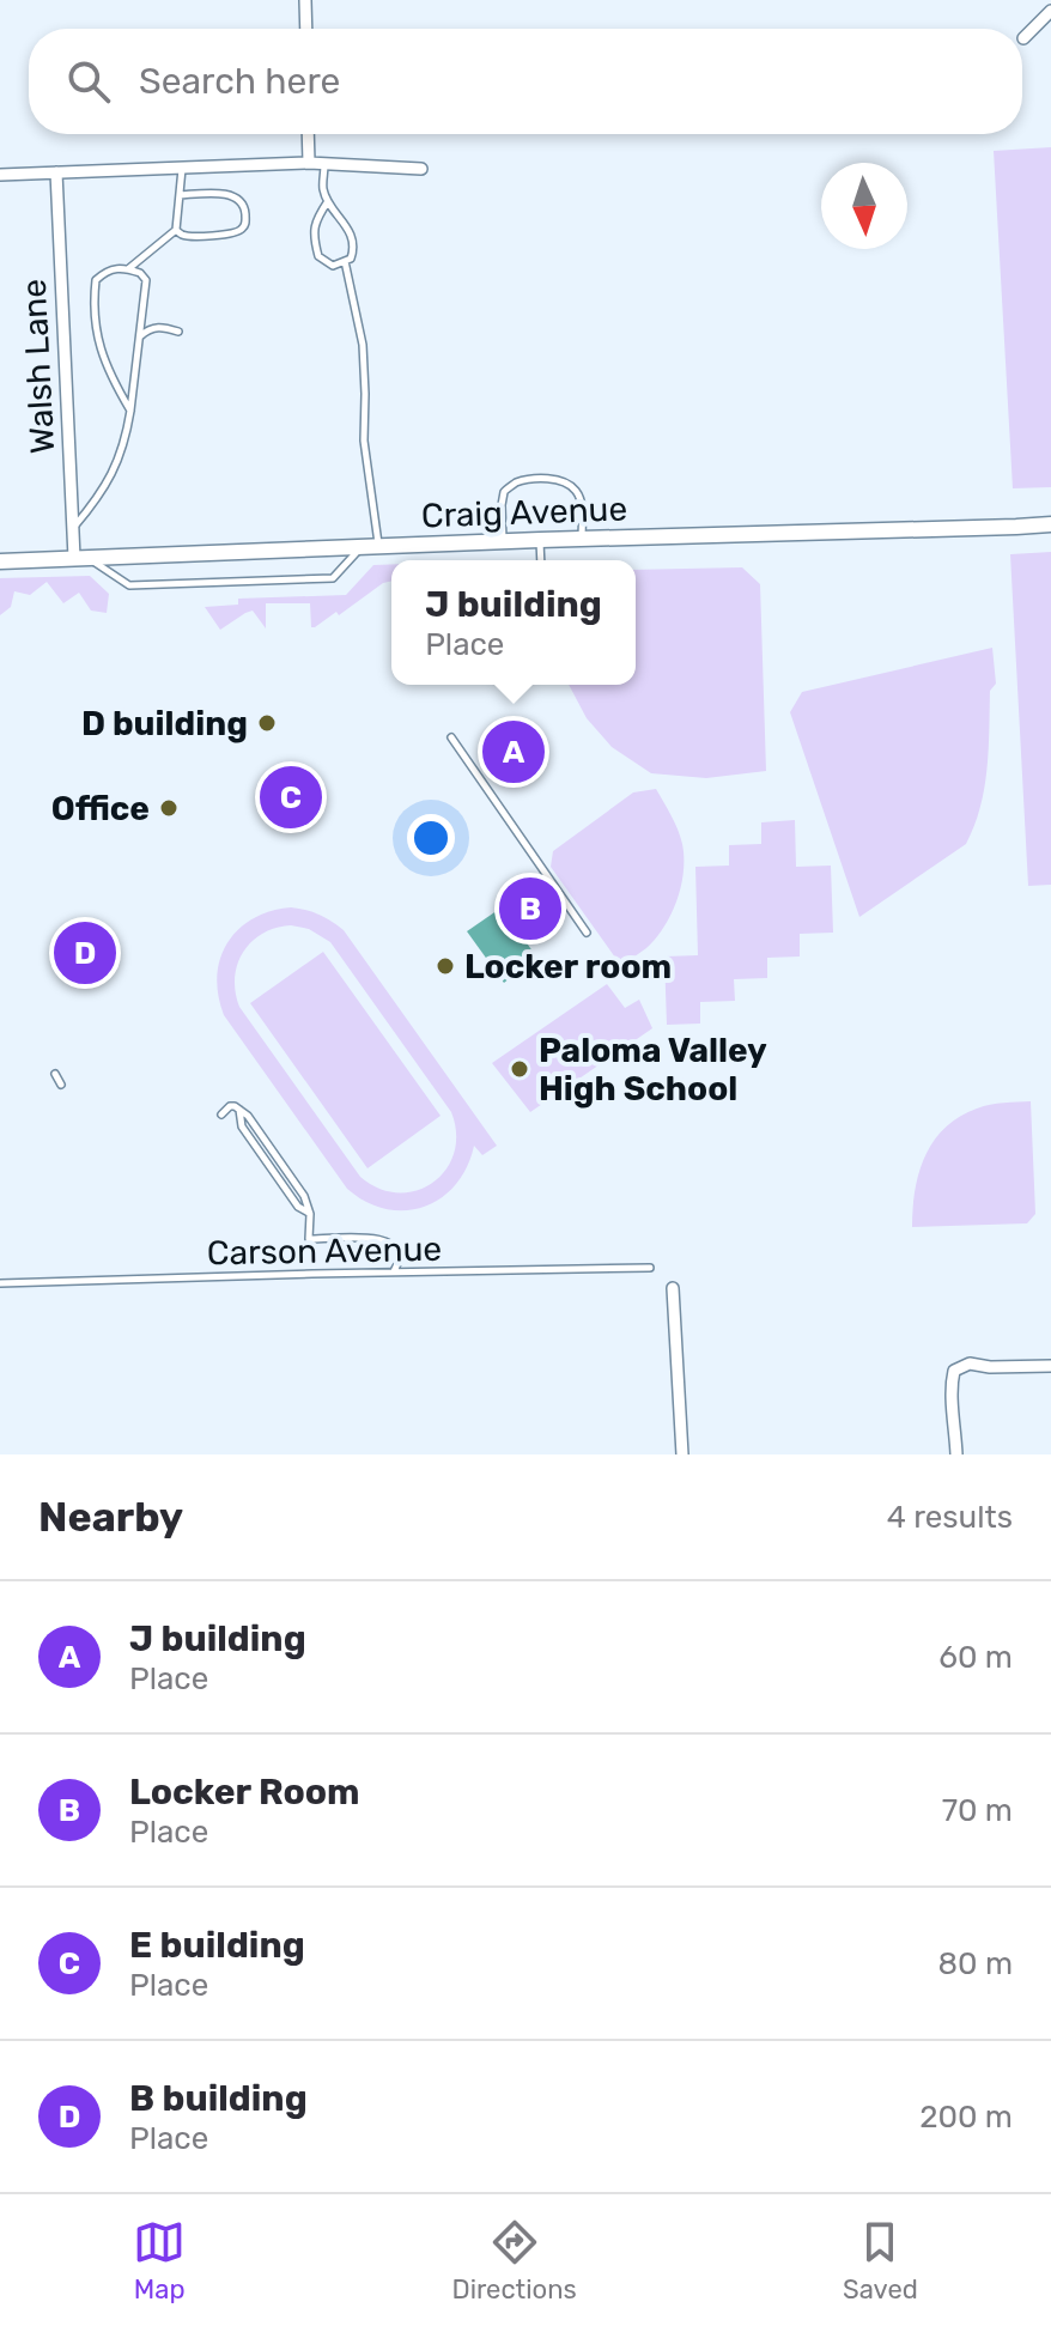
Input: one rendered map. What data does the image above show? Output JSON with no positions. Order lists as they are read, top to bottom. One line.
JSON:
{"streets":{"street":["Walsh Lane","Craig Avenue"],"lane":["Carson Avenue"]},"crossings":[["Walsh Lane","Craig Avenue"]],"places":["D building","Office","Locker room","Paloma Valley High School"],"north":"bottom","page":{"search":"Search here","popup":["J building","Place"],"pins":["A","C","B","D"],"heading":["Nearby","4 results"],"list":[{"mark":"A","name":"J building","note":"Place","value":"60 m"},{"mark":"B","name":"Locker Room","note":"Place","value":"70 m"},{"mark":"C","name":"E building","note":"Place","value":"80 m"},{"mark":"D","name":"B building","note":"Place","value":"200 m"}],"nav":["Map","Directions","Saved"]}}
